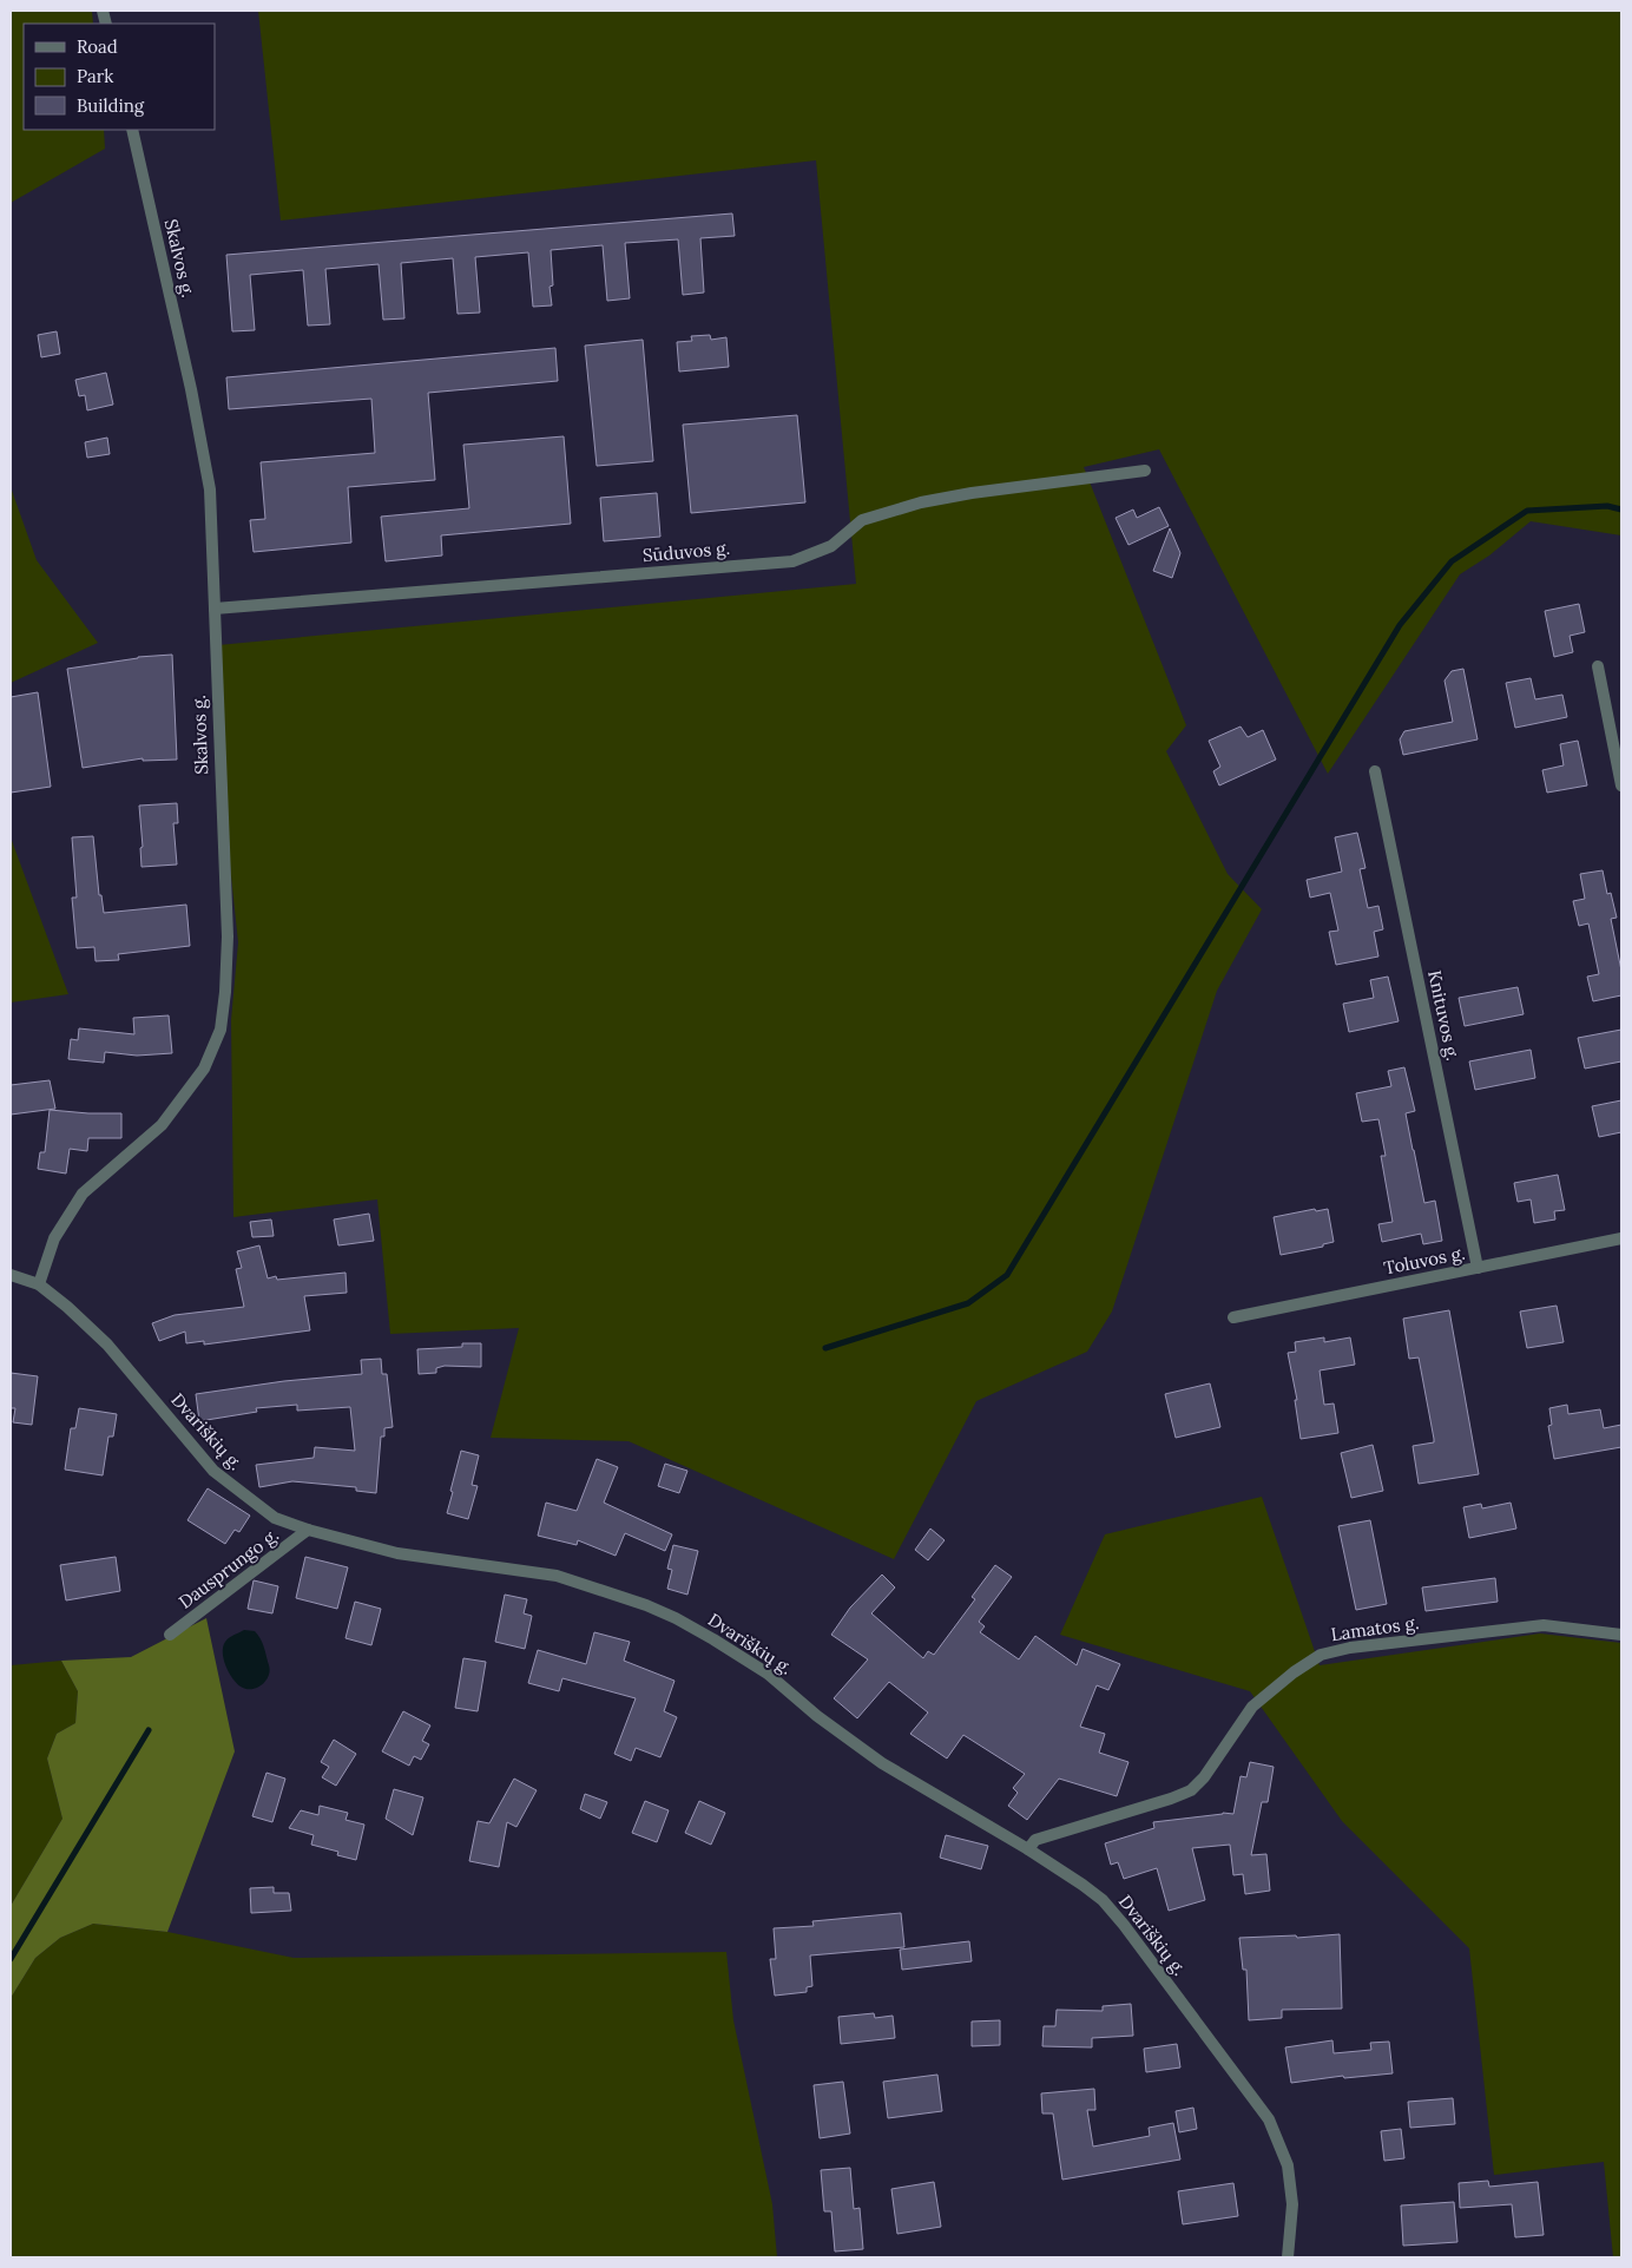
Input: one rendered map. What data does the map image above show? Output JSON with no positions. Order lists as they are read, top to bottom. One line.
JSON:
{"streets":{"street":["Skalvos g.","Sūduvos g.","Knituvos g.","Toluvos g.","Dvariškių g.","Dausprungo g.","Lamatos g."]},"crossings":[["Skalvos g.","Sūduvos g."],["Skalvos g.","Dvariškių g."],["Knituvos g.","Toluvos g."],["Dvariškių g.","Dausprungo g."],["Dvariškių g.","Lamatos g."]],"legend":["Road","Park","Building"]}
